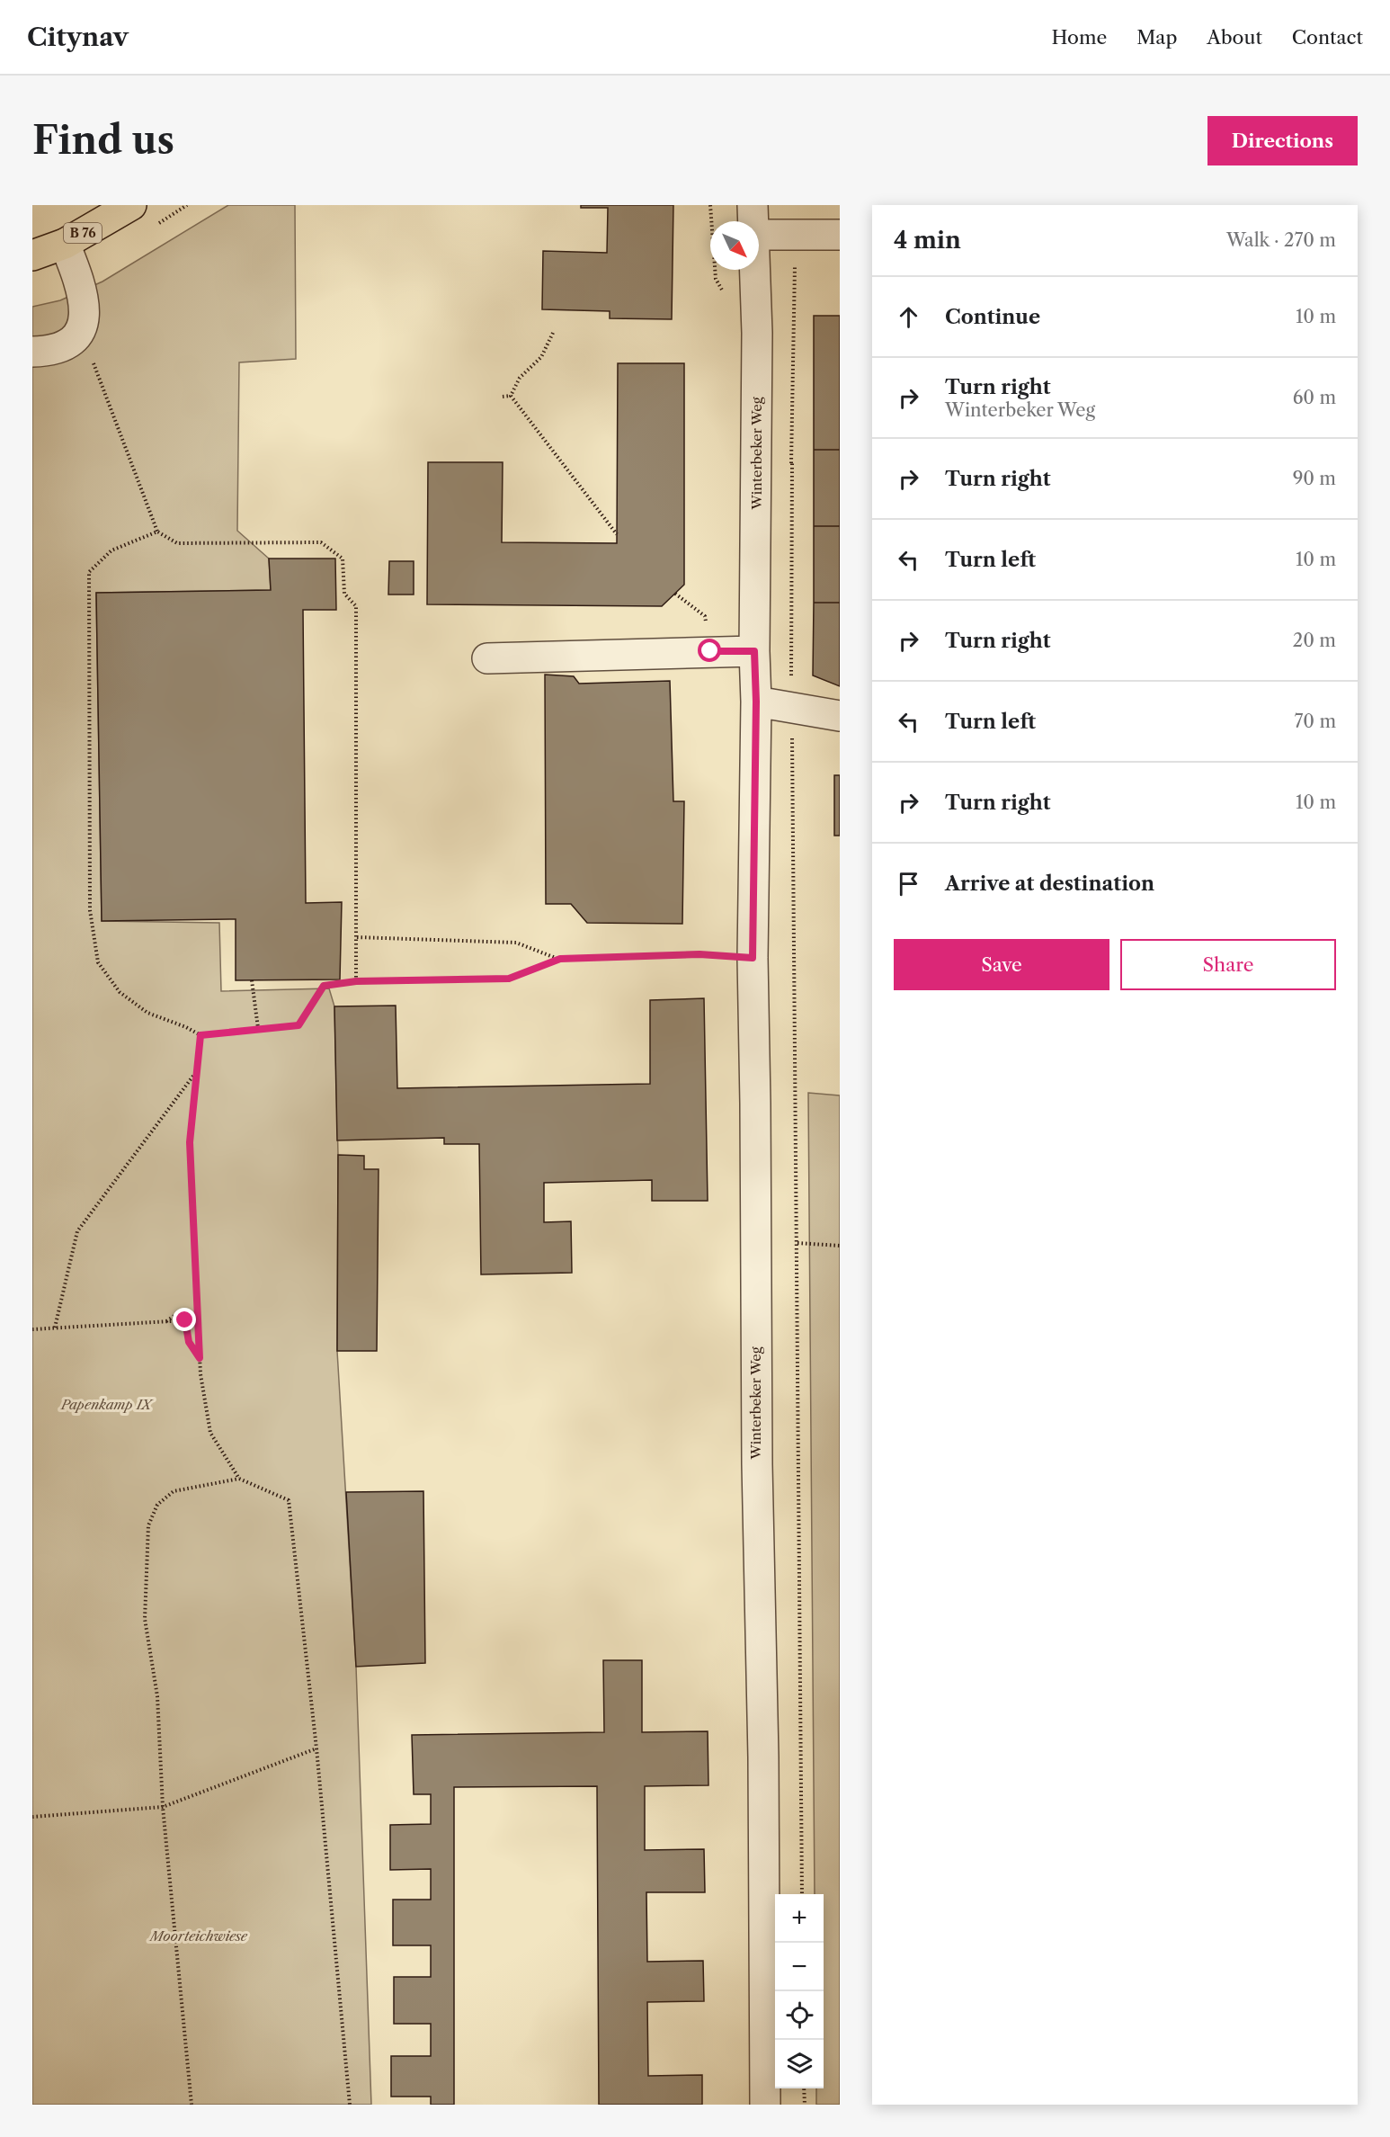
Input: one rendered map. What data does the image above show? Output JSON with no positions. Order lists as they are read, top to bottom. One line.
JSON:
{"streets":{"highway":["B 76"],"street":["Winterbeker Weg"]},"parks":["Papenkamp IX","Moorteichwiese"],"north":"bottom right","page":{"header":"Citynav","nav":["Home","Map","About","Contact"],"buttons":["Directions",["Save","Share"]],"title":"Find us","heading":["4 min","Walk · 270 m"],"list":[["Continue","10 m"],["Turn right","Winterbeker Weg","60 m"],["Turn right","90 m"],["Turn left","10 m"],["Turn right","20 m"],["Turn left","70 m"],["Turn right","10 m"],"Arrive at destination"],"map_buttons":["+","−"]}}
